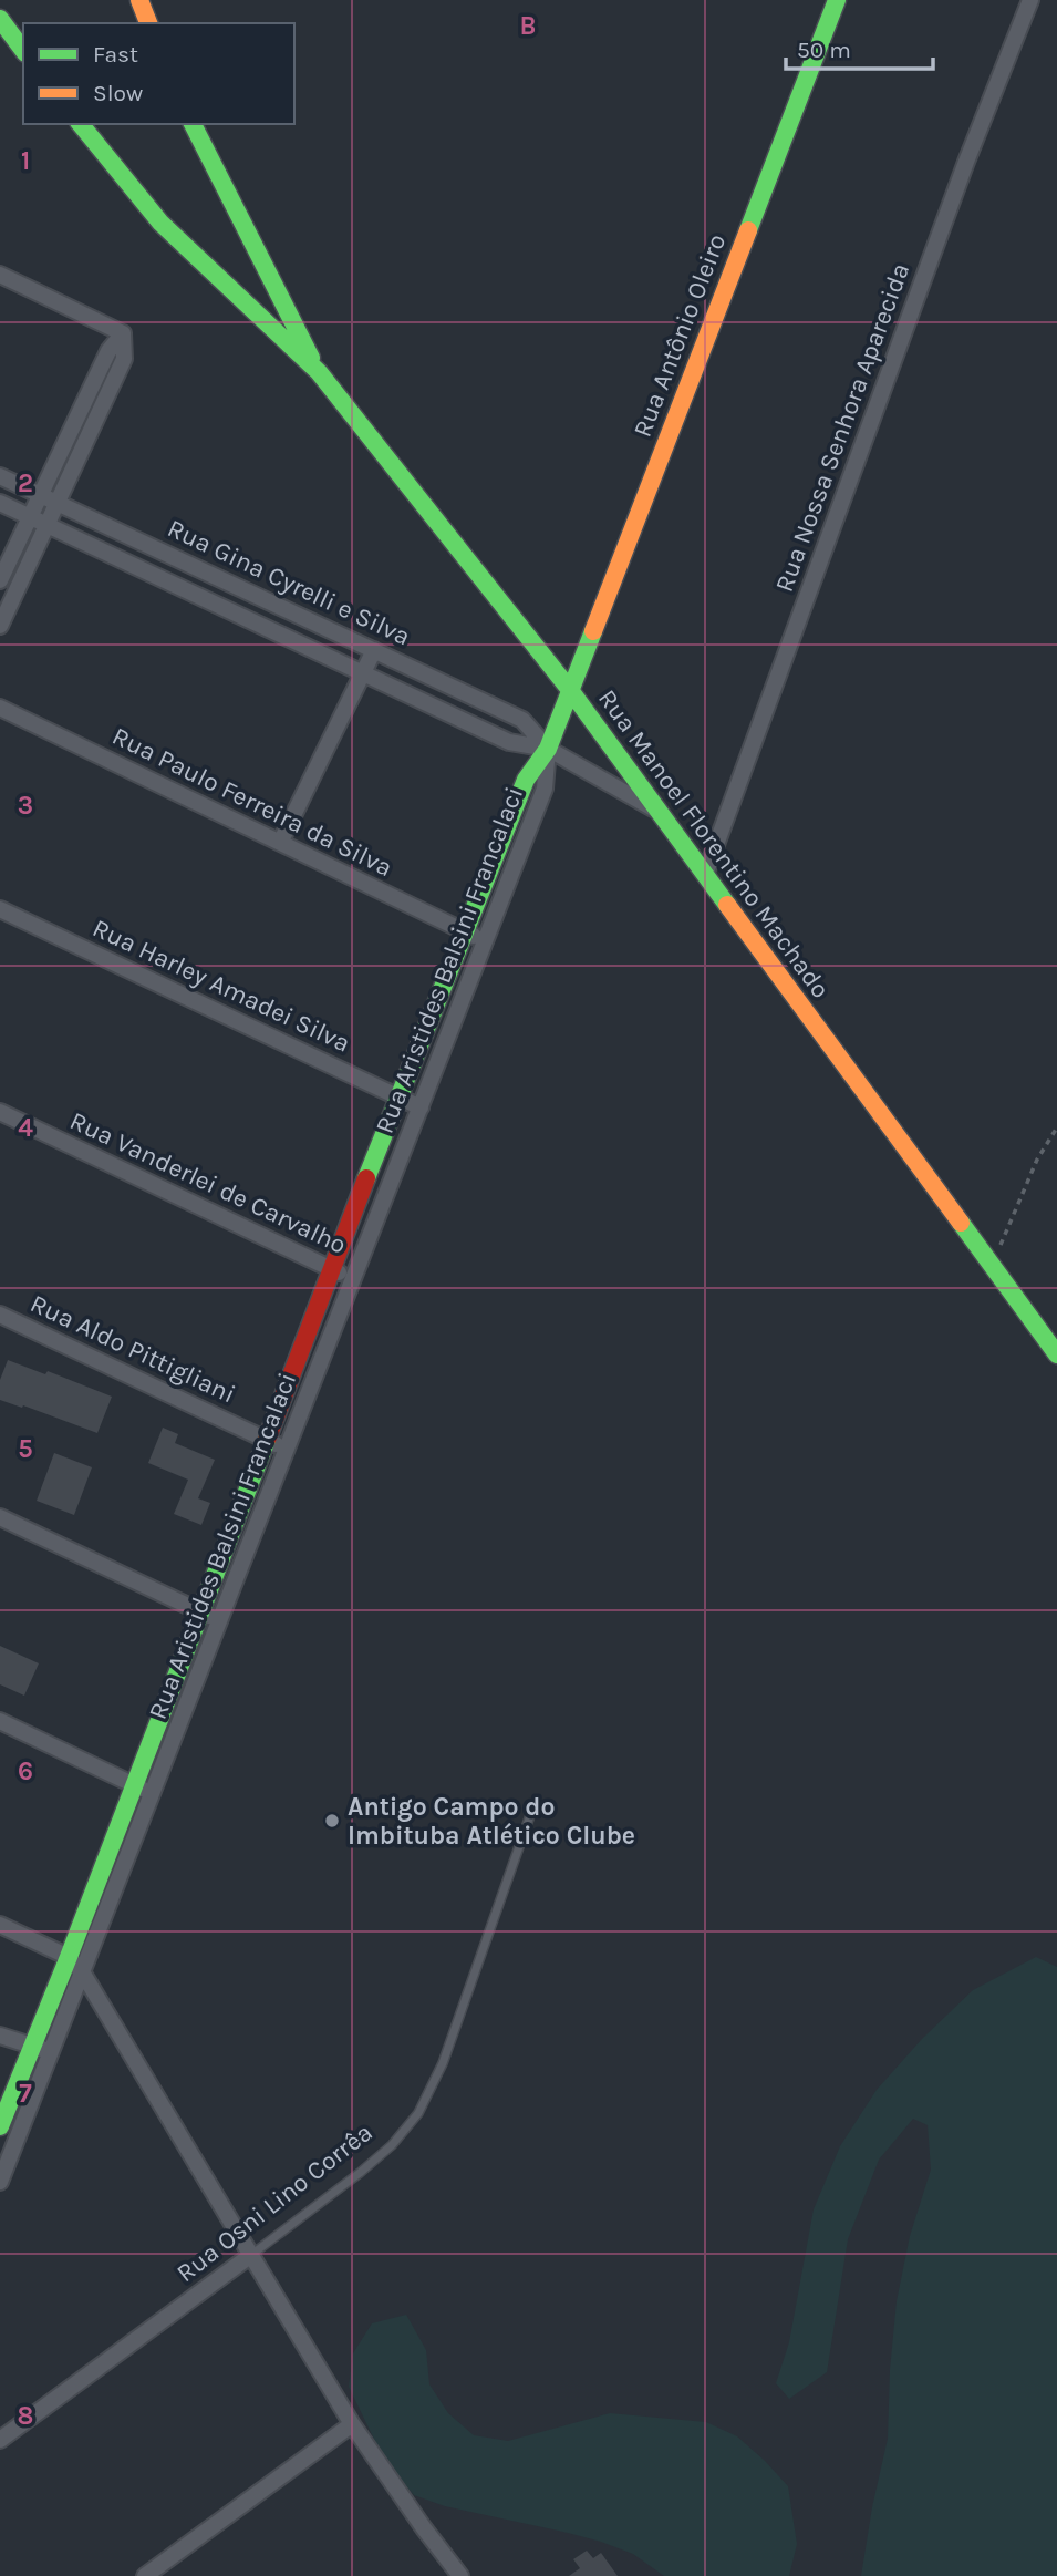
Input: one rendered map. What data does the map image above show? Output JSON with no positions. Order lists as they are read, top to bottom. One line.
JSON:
{"streets":{"street":["Rua Antônio Oleiro","Rua Nossa Senhora Aparecida","Rua Gina Cyrelli e Silva","Rua Paulo Ferreira da Silva","Rua Manoel Florentino Machado","Rua Aristides Balsini Francalaci","Rua Harley Amadei Silva","Rua Vanderlei de Carvalho","Rua Aldo Pittigliani","Rua Osni Lino Corrêa"]},"crossings":[["Rua Antônio Oleiro","Rua Gina Cyrelli e Silva"],["Rua Antônio Oleiro","Rua Manoel Florentino Machado"],["Rua Antônio Oleiro","Rua Aristides Balsini Francalaci"],["Rua Nossa Senhora Aparecida","Rua Manoel Florentino Machado"],["Rua Gina Cyrelli e Silva","Rua Manoel Florentino Machado"],["Rua Gina Cyrelli e Silva","Rua Aristides Balsini Francalaci"],["Rua Paulo Ferreira da Silva","Rua Aristides Balsini Francalaci"],["Rua Aristides Balsini Francalaci","Rua Harley Amadei Silva"],["Rua Aristides Balsini Francalaci","Rua Vanderlei de Carvalho"],["Rua Aristides Balsini Francalaci","Rua Aldo Pittigliani"]],"places":["Antigo Campo do Imbituba Atlético Clube"],"legend":["Fast","Slow"],"scale_bar":"50 m","grid":{"columns":["B"],"rows":["1","2","3","4","5","6","7","8"]}}
